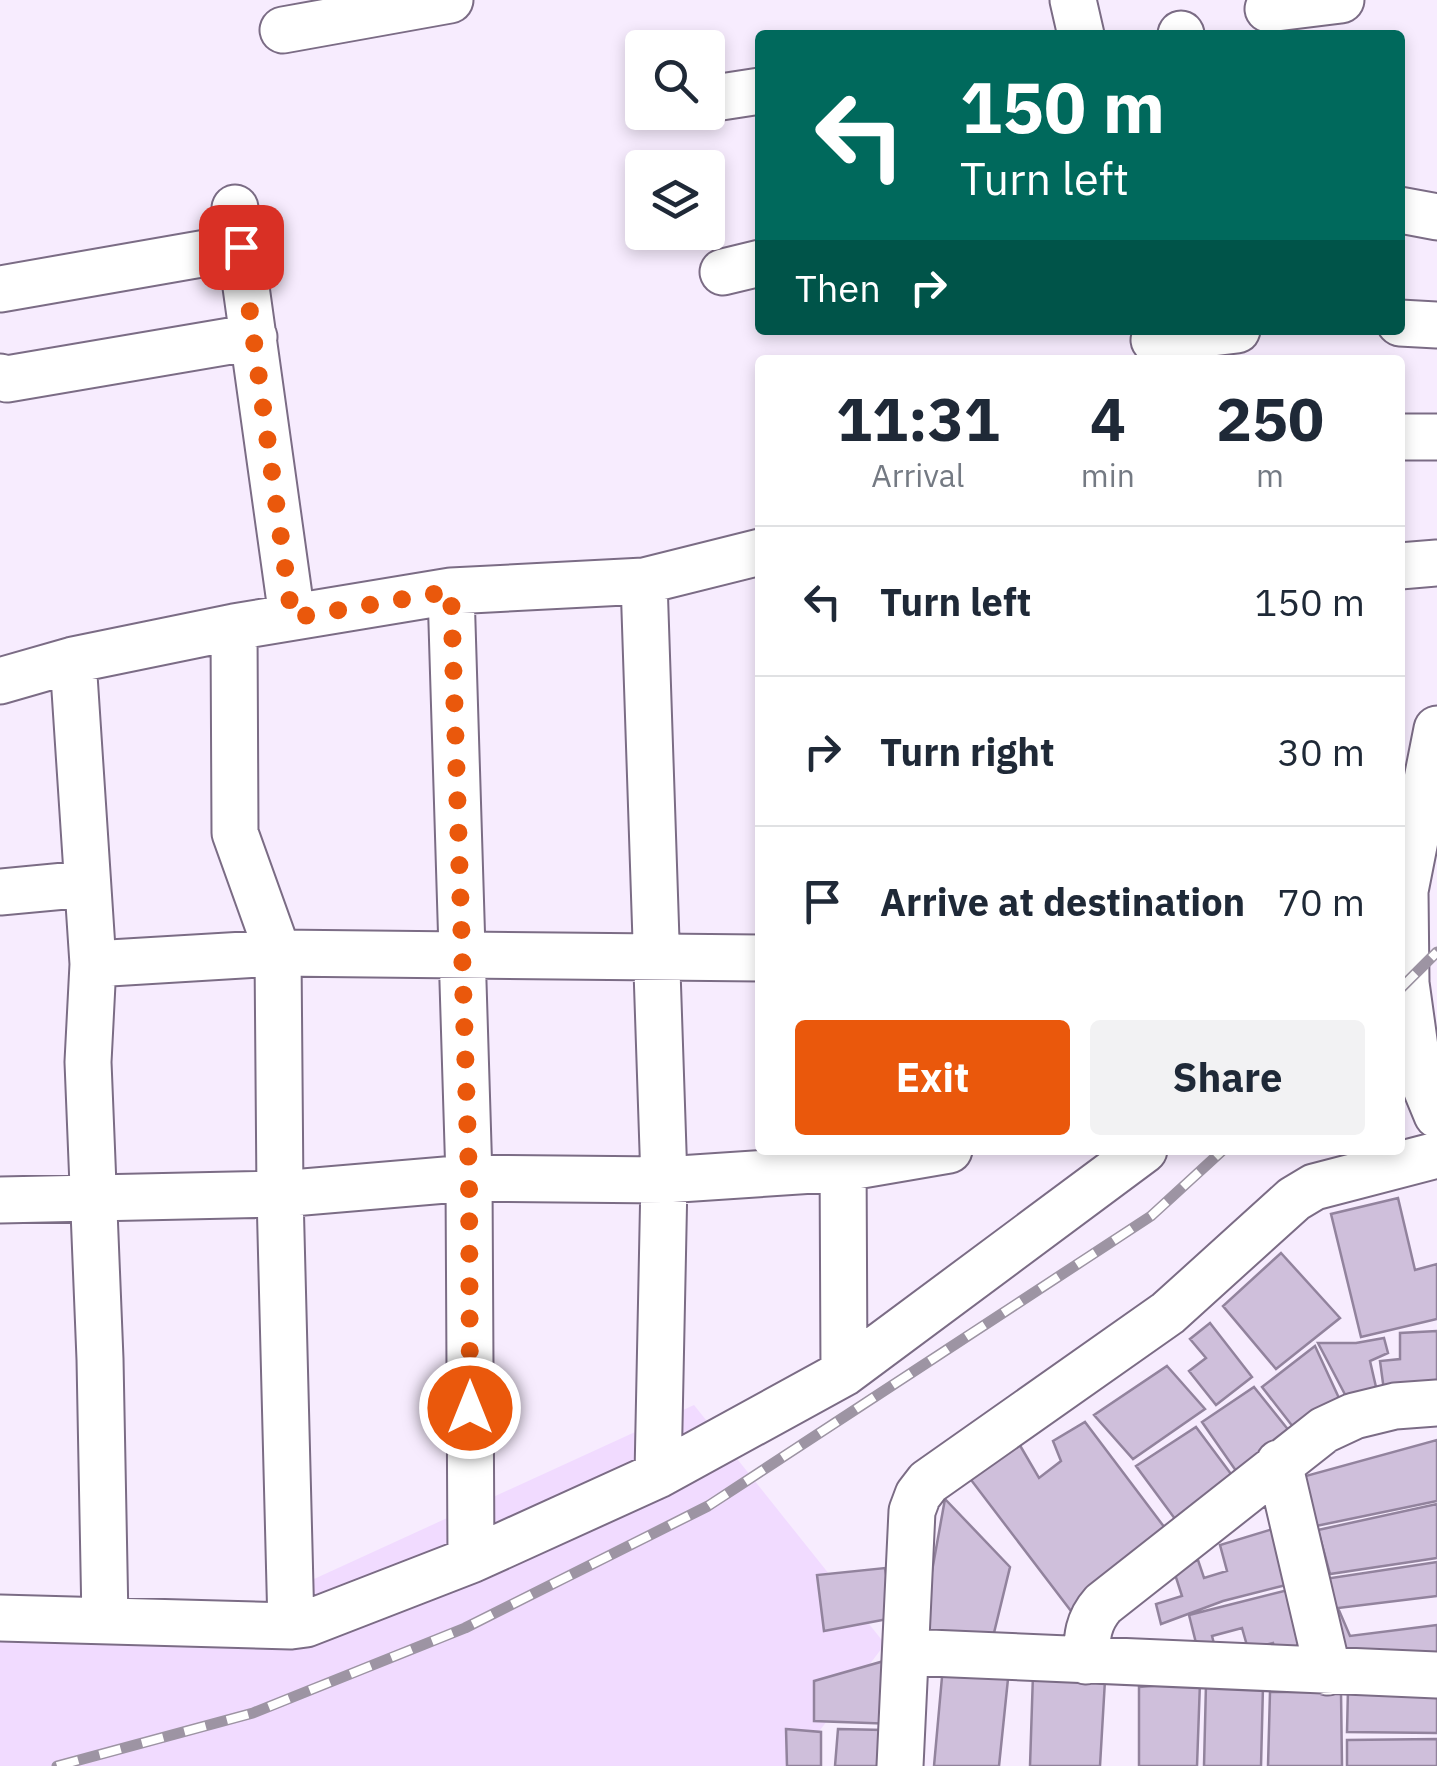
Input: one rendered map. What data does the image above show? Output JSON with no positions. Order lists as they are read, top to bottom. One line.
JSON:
{"page":{"turn":["150 m","Turn left"],"then":"Then","eta":["11:31","Arrival","4","min","250","m"],"list":[{"name":"Turn left","value":"150 m"},{"name":"Turn right","value":"30 m"},{"name":"Arrive at destination","value":"70 m"}],"buttons":["Exit","Share"]}}
